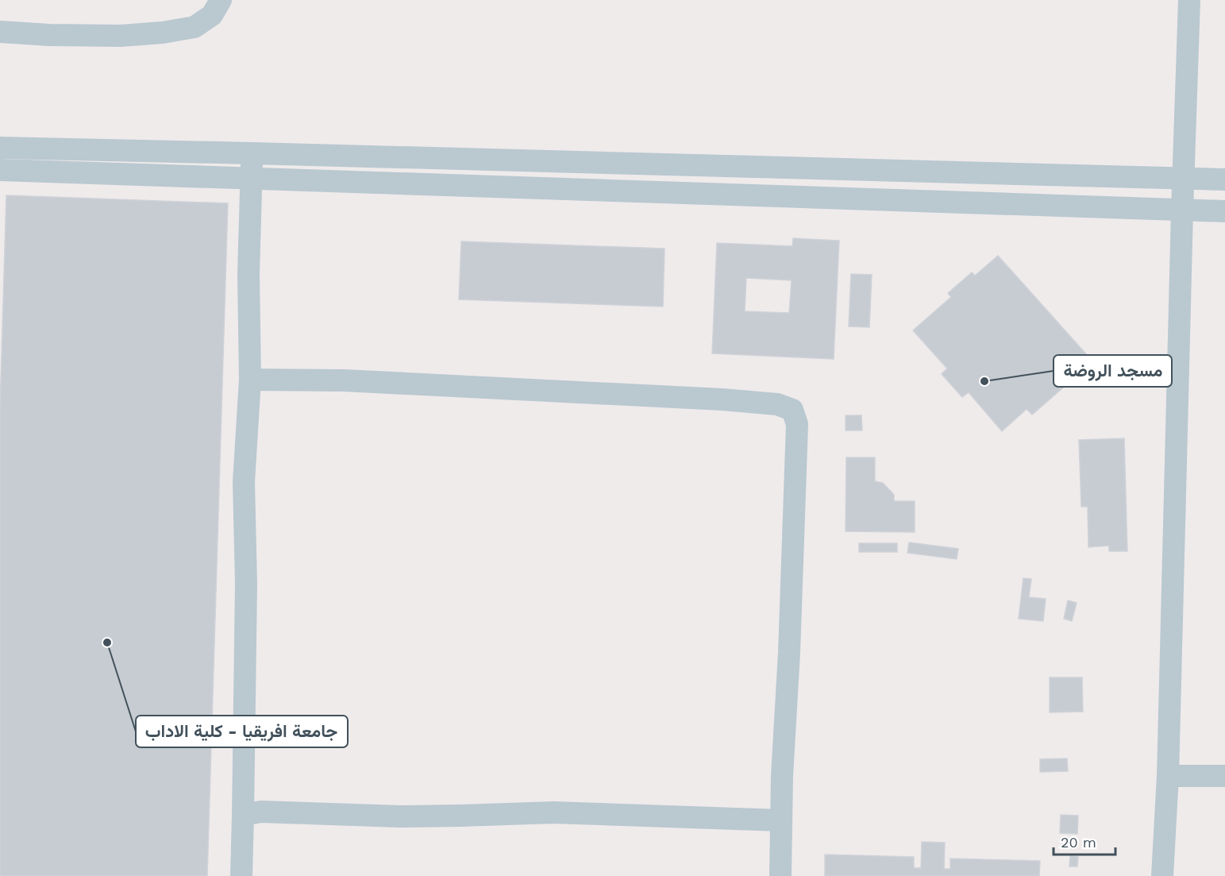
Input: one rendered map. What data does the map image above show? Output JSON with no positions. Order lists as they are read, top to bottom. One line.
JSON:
{"places":["مسجد الروضة","جامعة افريقيا - كلية الاداب"],"scale_bar":"20 m"}
